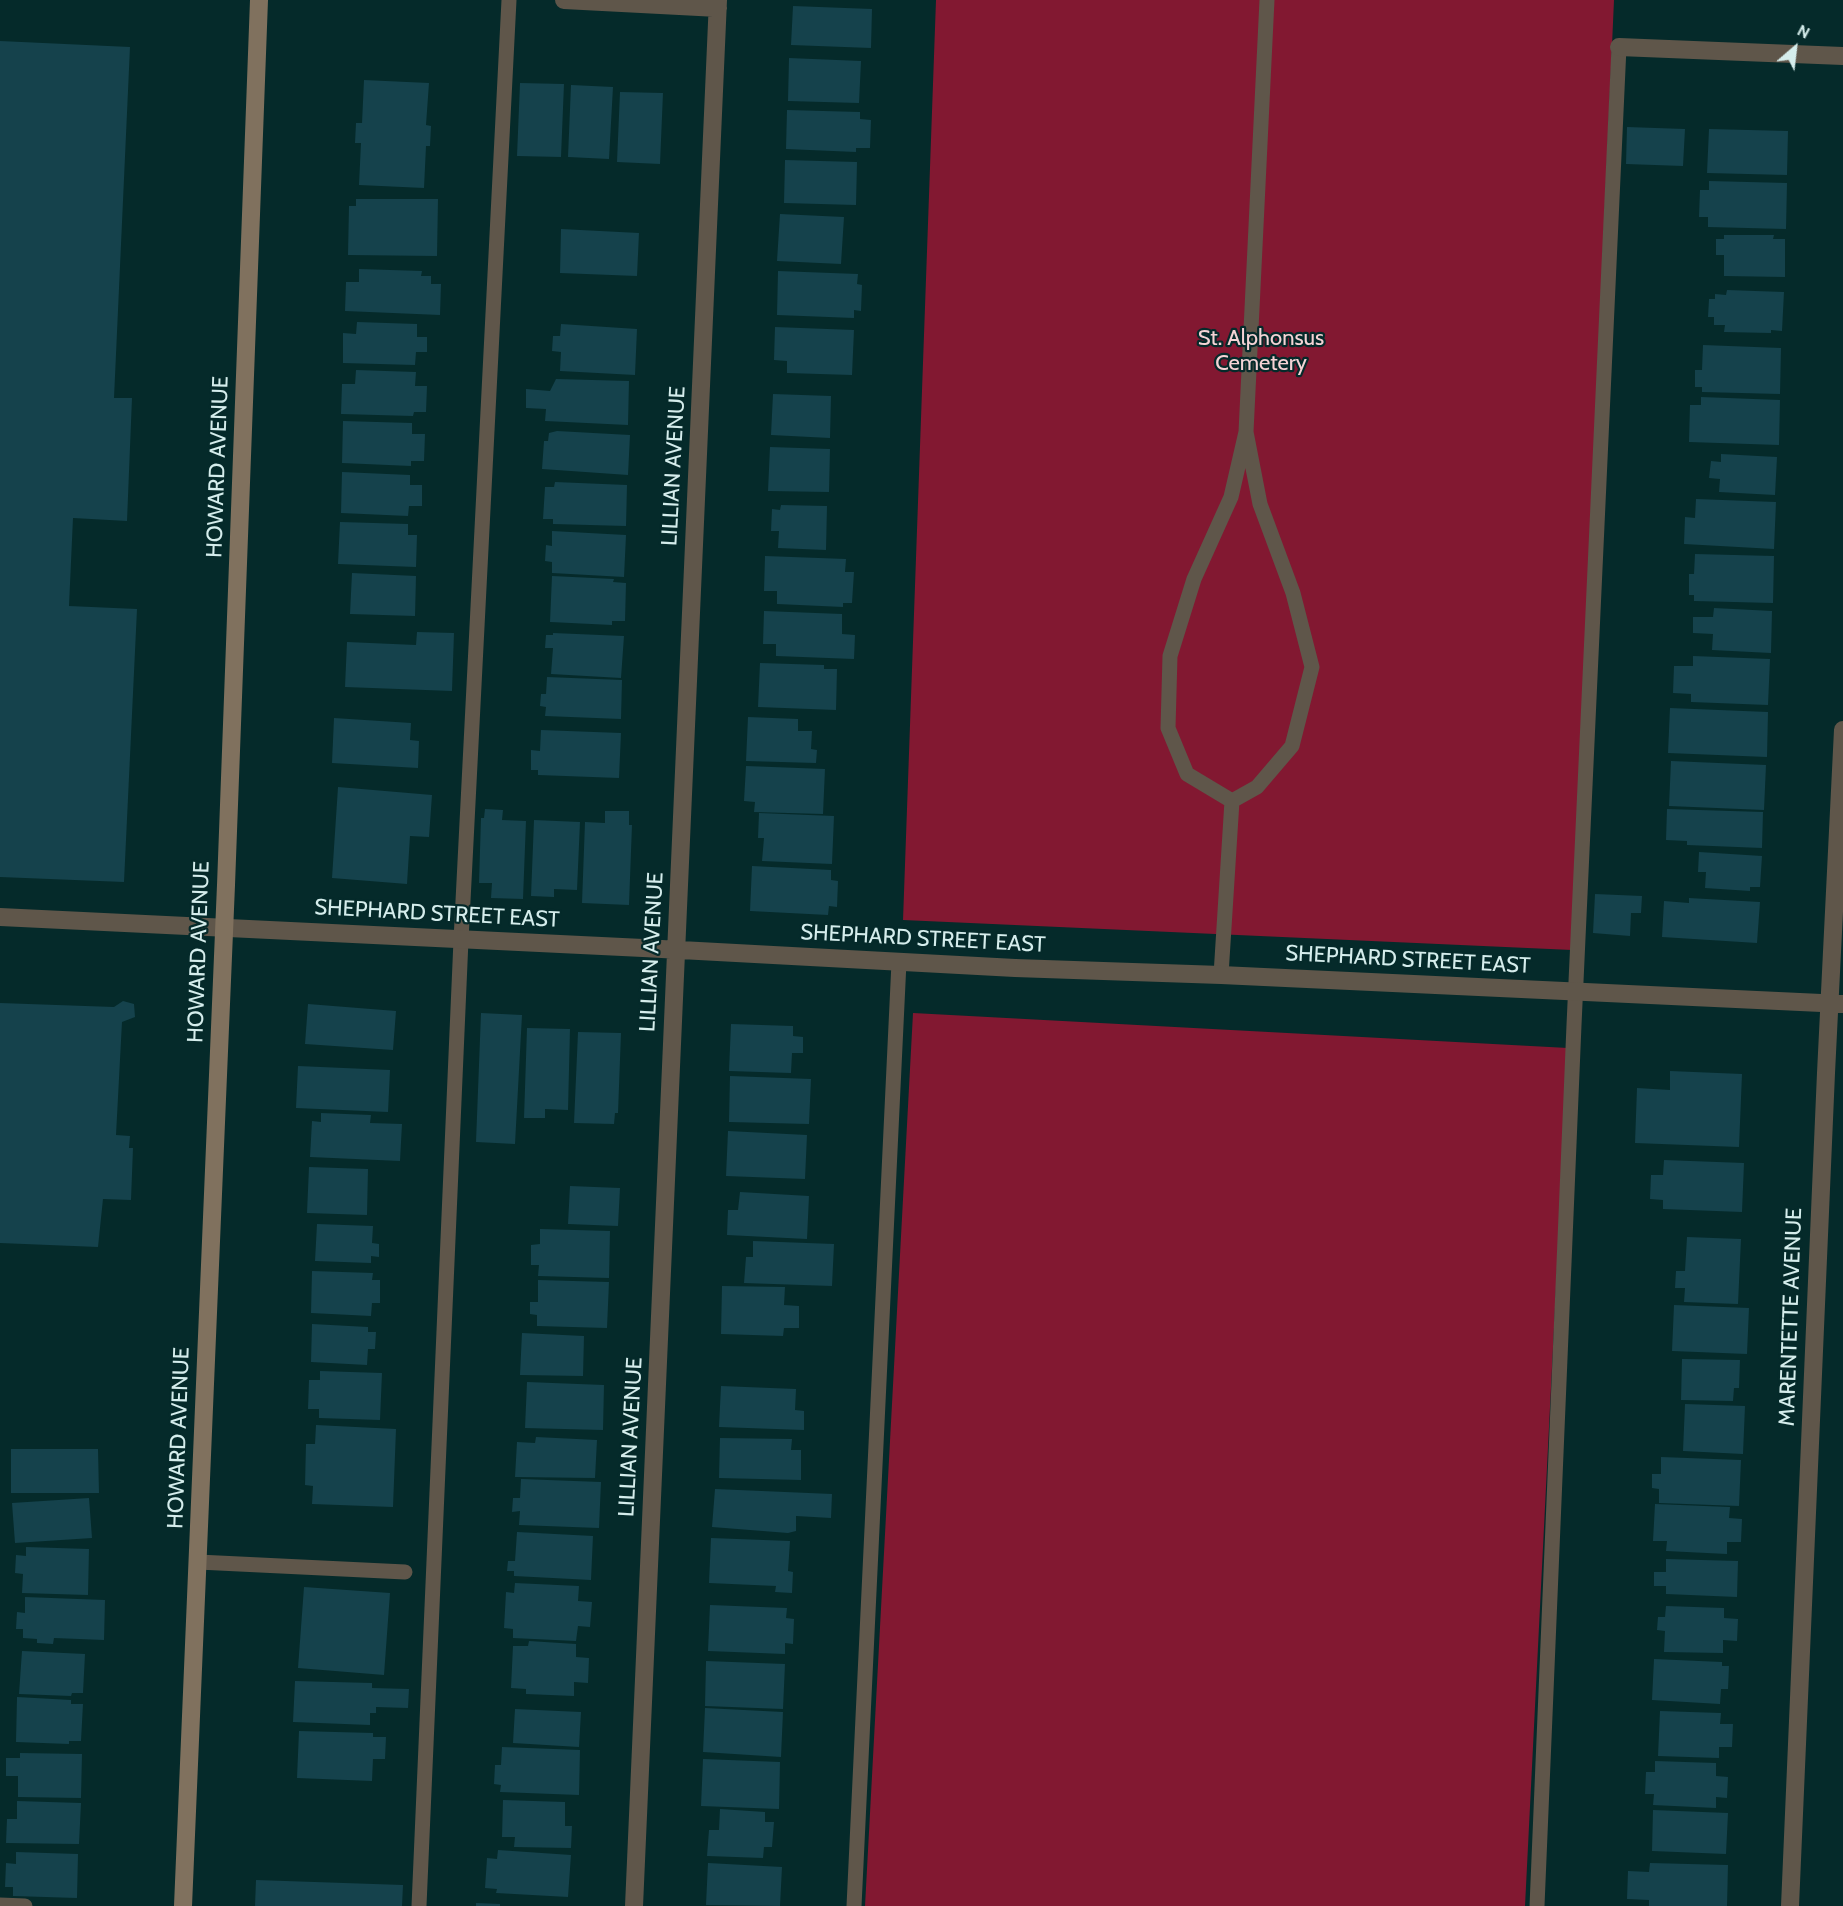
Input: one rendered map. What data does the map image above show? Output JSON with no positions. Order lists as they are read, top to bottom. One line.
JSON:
{"streets":{"main road":["HOWARD AVENUE"],"street":["LILLIAN AVENUE","SHEPHARD STREET EAST","MARENTETTE AVENUE"]},"crossings":[["LILLIAN AVENUE","SHEPHARD STREET EAST"],["HOWARD AVENUE","SHEPHARD STREET EAST"],["SHEPHARD STREET EAST","MARENTETTE AVENUE"]],"parks":["St. Alphonsus Cemetery"],"north":"top right"}
